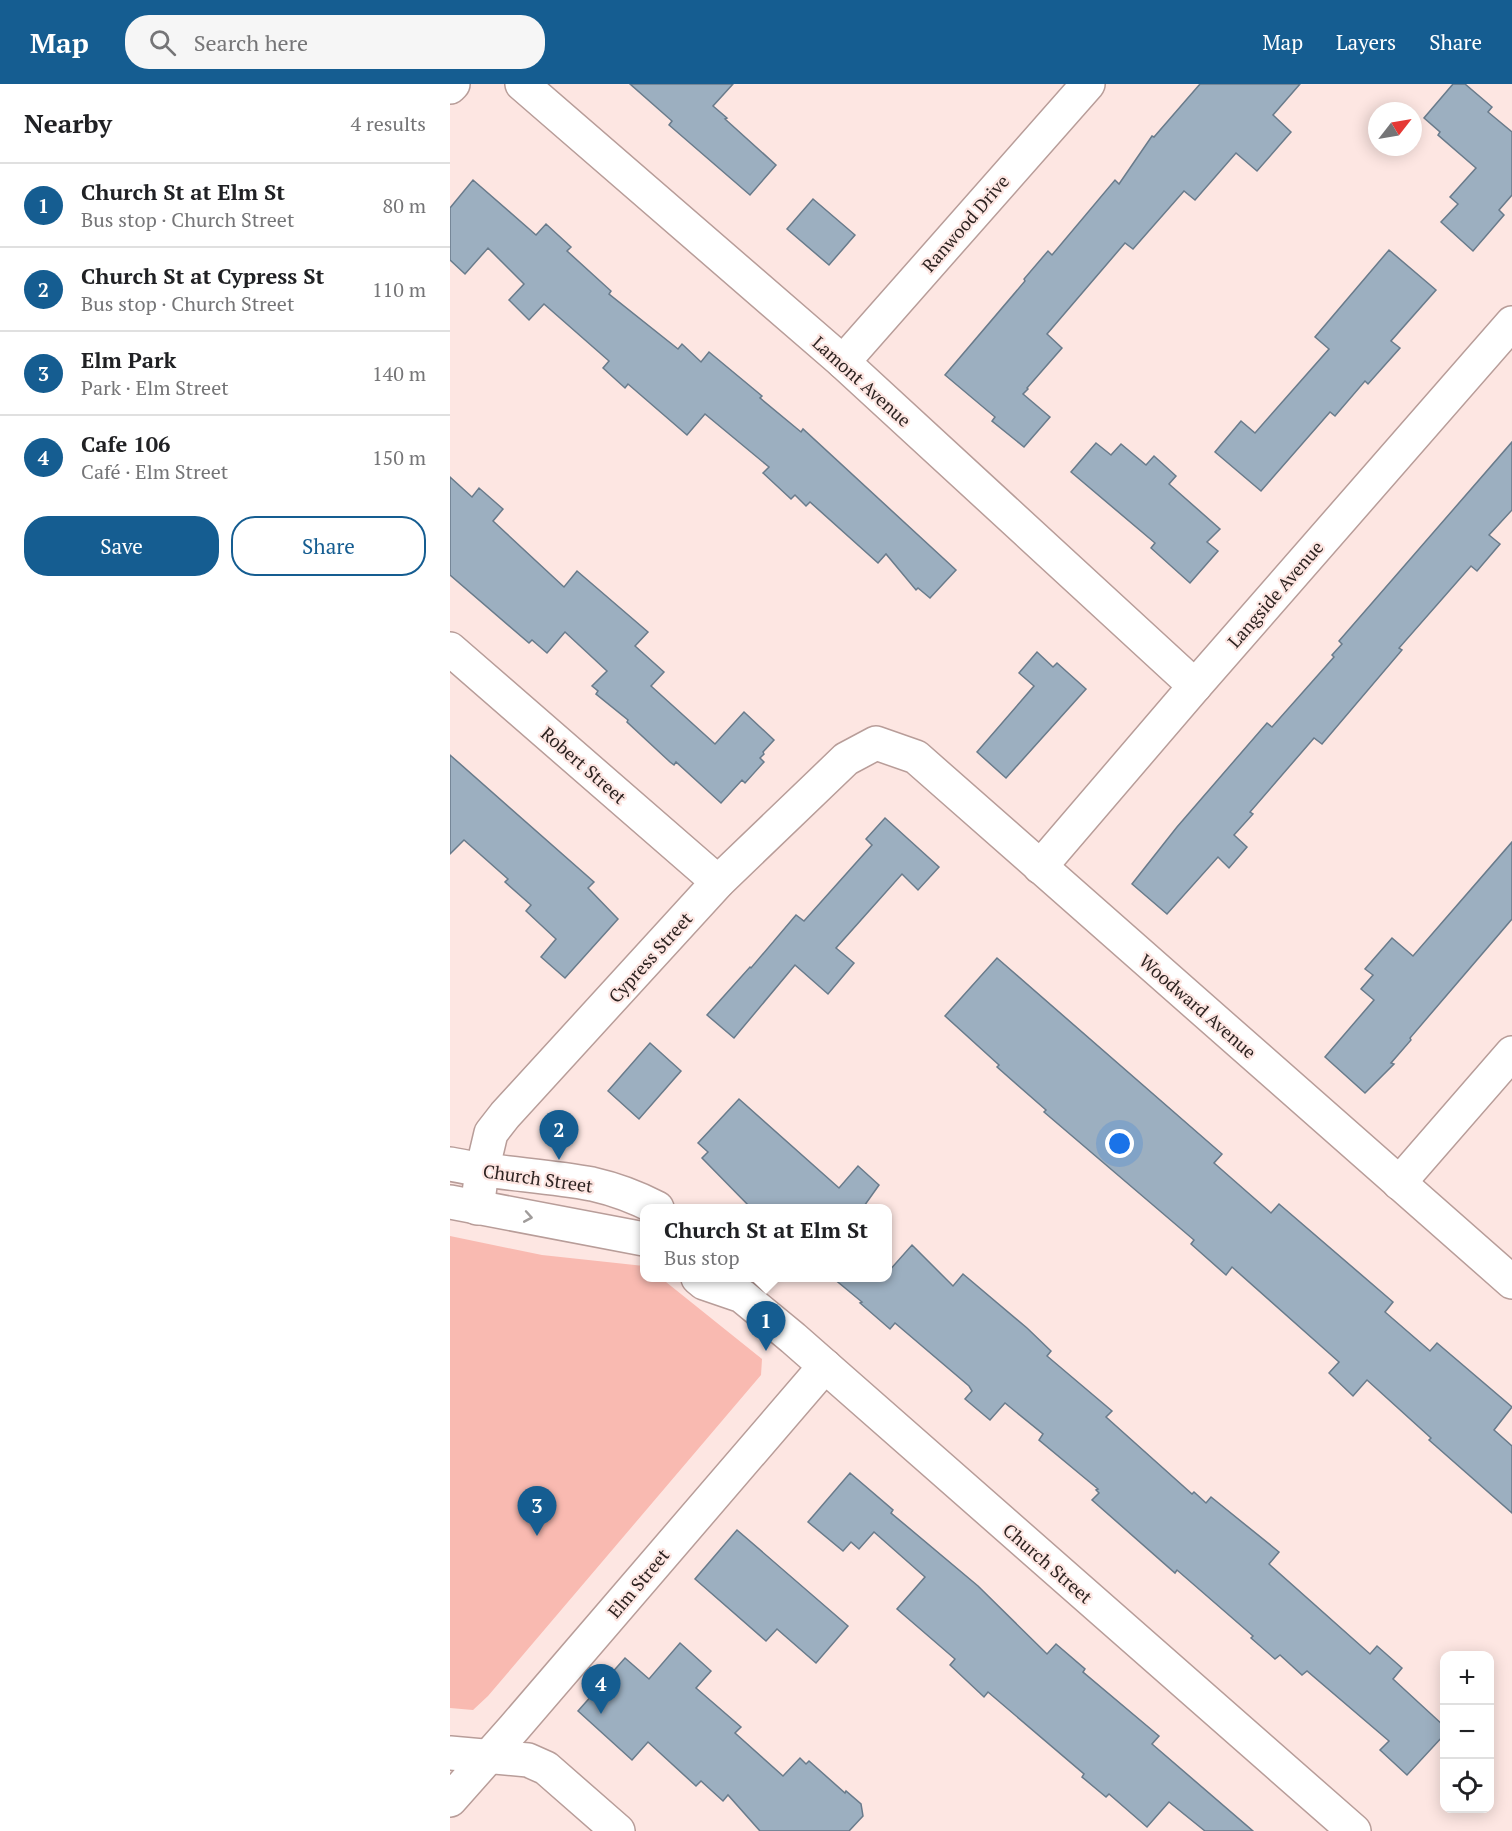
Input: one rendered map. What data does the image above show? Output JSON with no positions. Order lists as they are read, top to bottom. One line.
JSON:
{"streets":{"street":["Ranwood Drive","Lamont Avenue","Langside Avenue","Robert Street","Cypress Street","Woodward Avenue","Church Street","Elm Street"]},"crossings":[["Ranwood Drive","Lamont Avenue"],["Lamont Avenue","Langside Avenue"],["Langside Avenue","Woodward Avenue"],["Robert Street","Cypress Street"],["Cypress Street","Woodward Avenue"],["Cypress Street","Church Street"],["Church Street","Elm Street"]],"north":"top right","page":{"header":"Map","search":"Search here","nav":["Map","Layers","Share"],"heading":["Nearby","4 results"],"list":[{"mark":"1","name":"Church St at Elm St","note":"Bus stop · Church Street","value":"80 m"},{"mark":"2","name":"Church St at Cypress St","note":"Bus stop · Church Street","value":"110 m"},{"mark":"3","name":"Elm Park","note":"Park · Elm Street","value":"140 m"},{"mark":"4","name":"Cafe 106","note":"Café · Elm Street","value":"150 m"}],"buttons":["Save","Share"],"pins":["2","1","3","4"],"popup":["Church St at Elm St","Bus stop"],"map_buttons":["+","−"]}}
